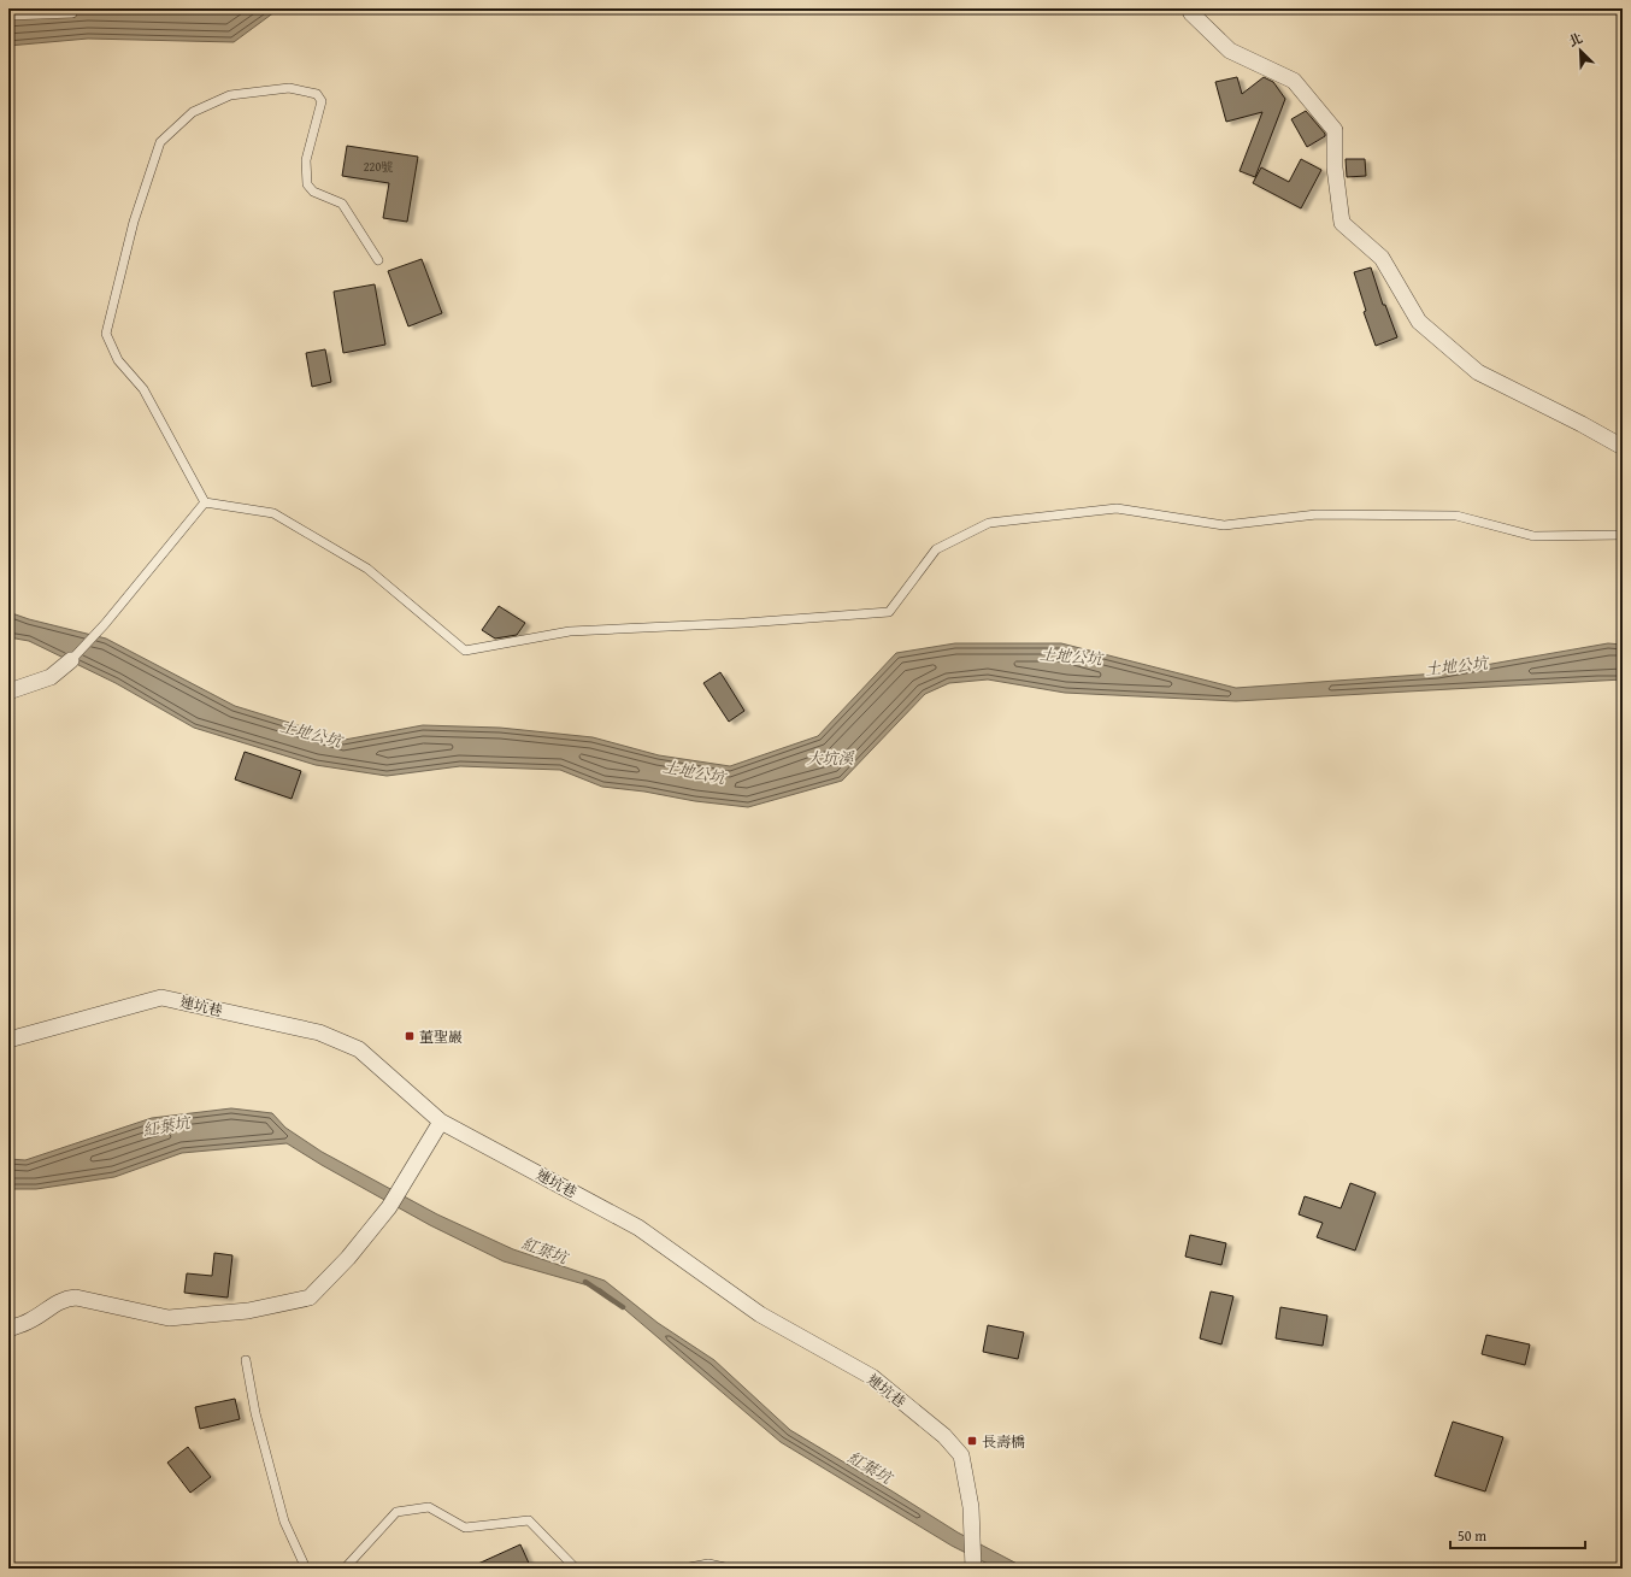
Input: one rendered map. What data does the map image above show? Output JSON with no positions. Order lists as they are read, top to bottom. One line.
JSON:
{"streets":{"street":["連坑巷"]},"water":["土地公坑","大坑溪","紅葉坑"],"places":{"transit":["董聖巖","長壽橋"]},"house_numbers":["220號"],"scale_bar":"50 m","north":"top left"}
